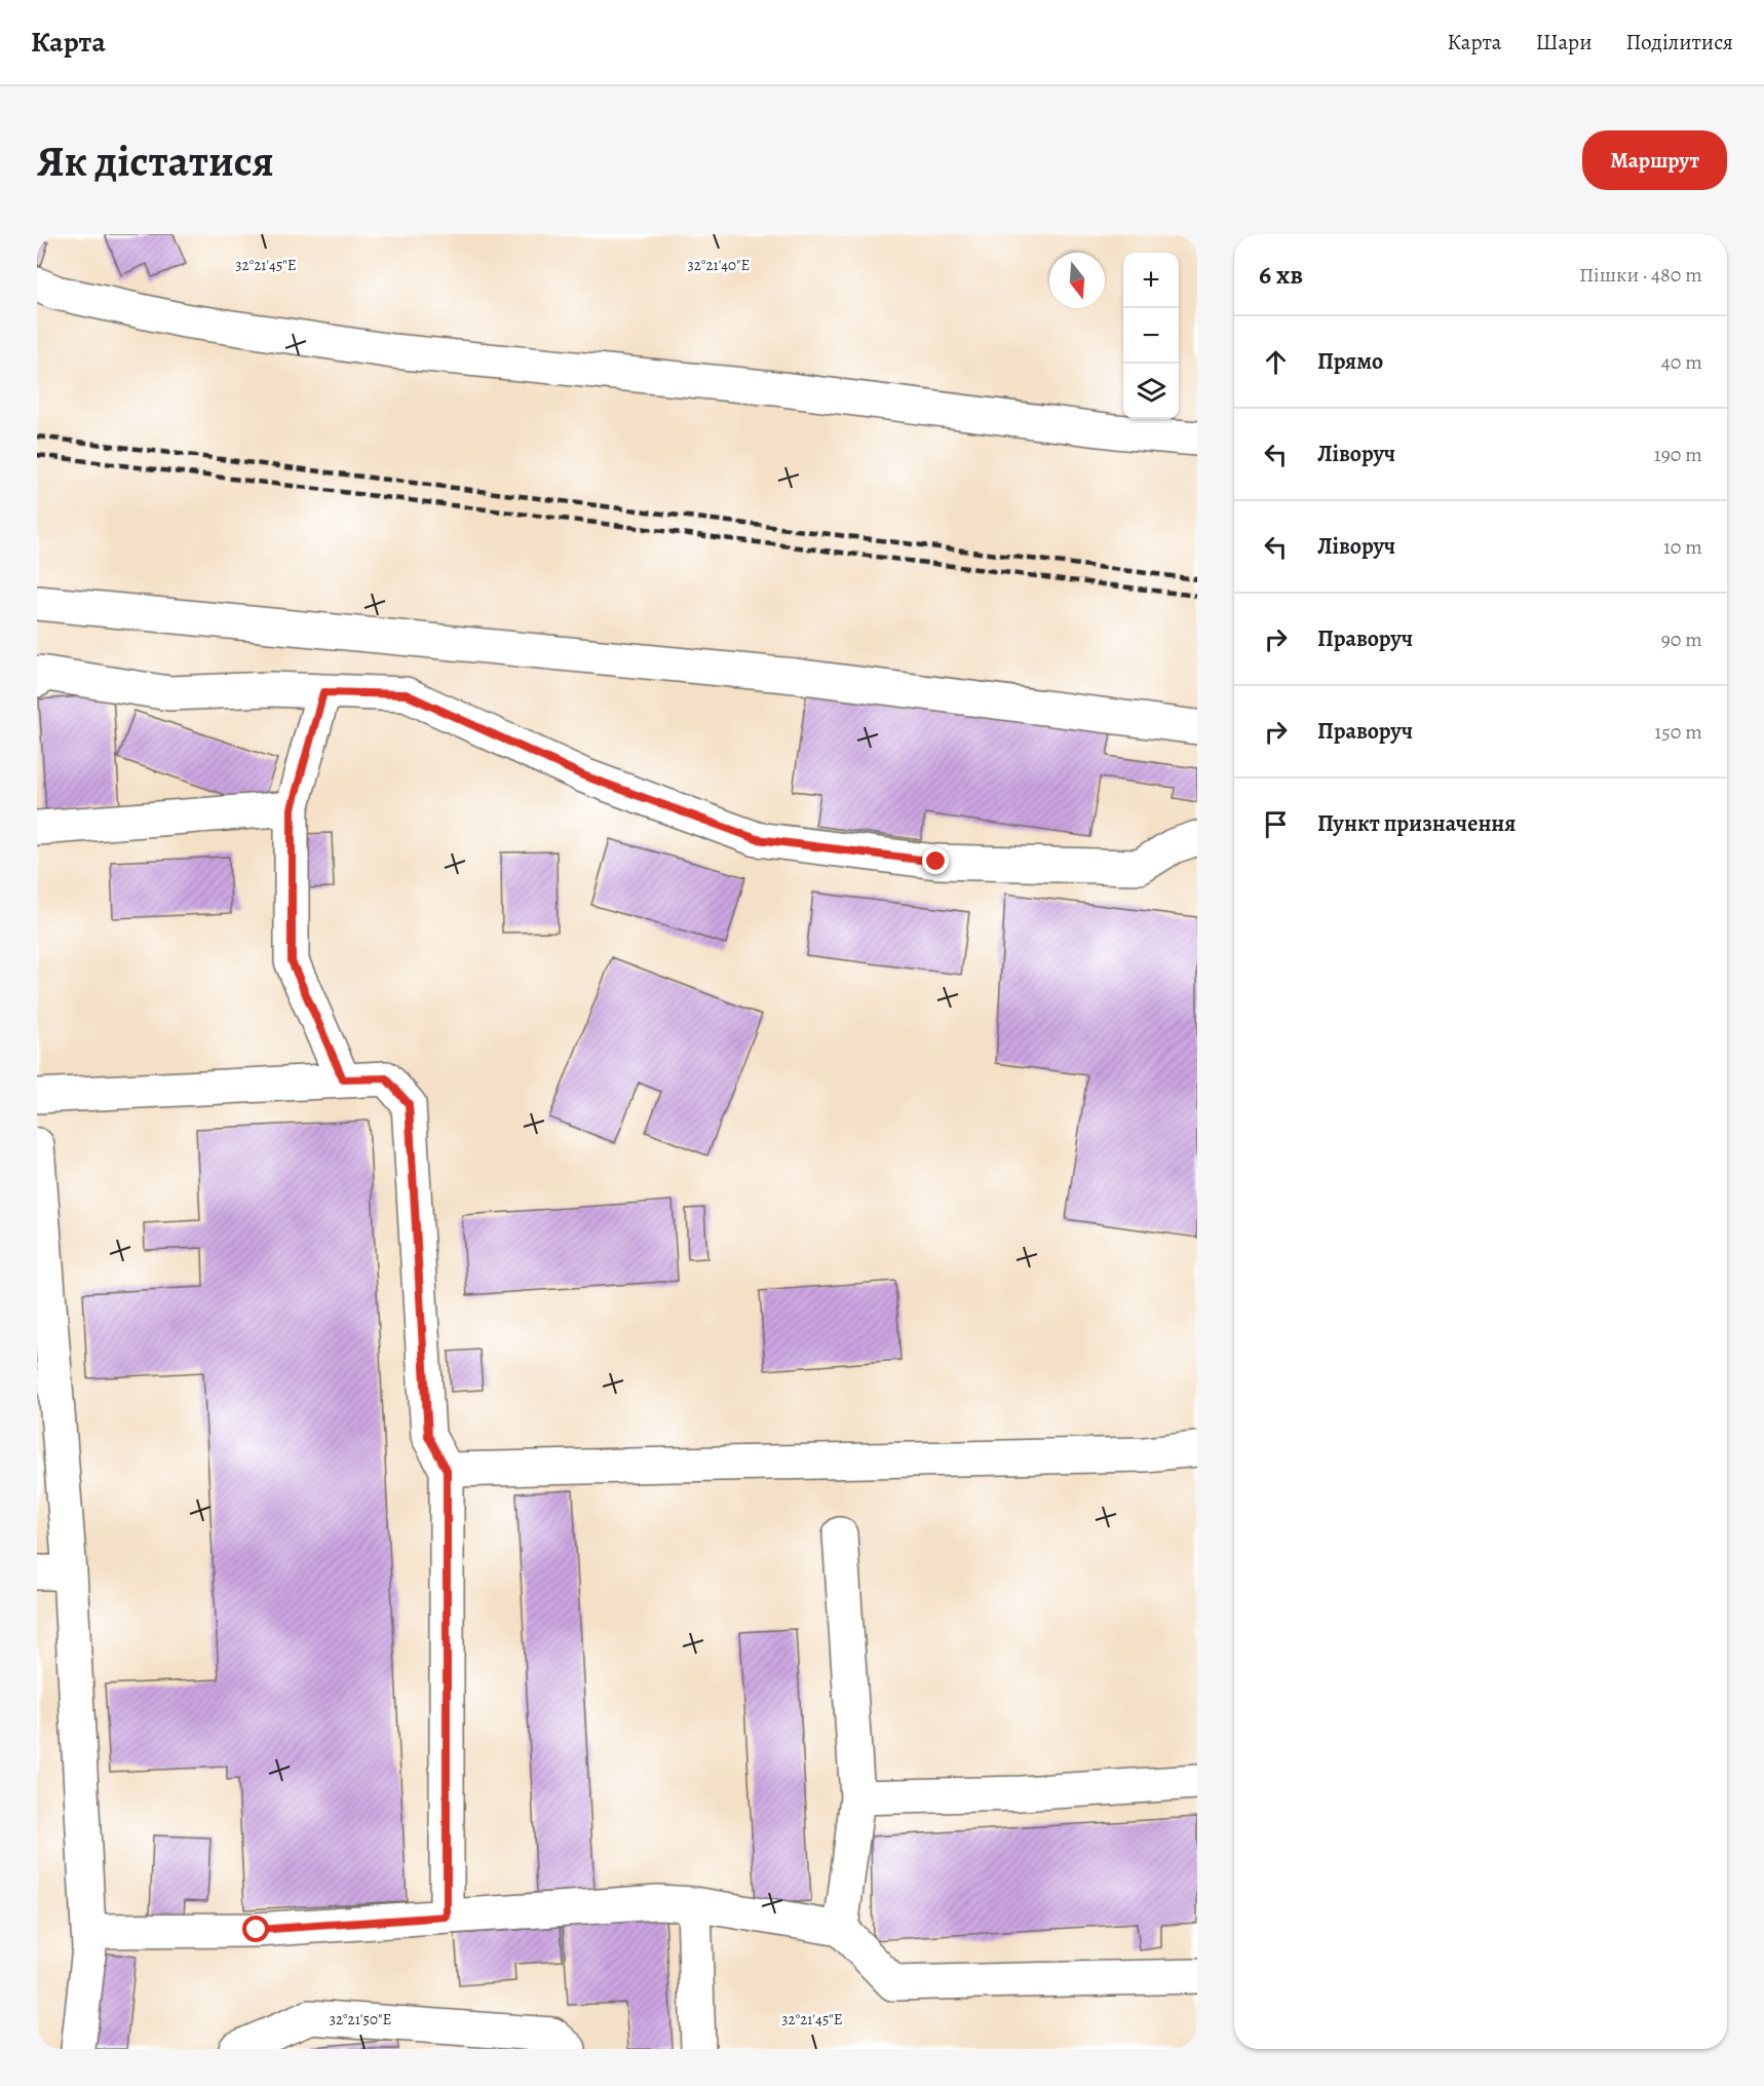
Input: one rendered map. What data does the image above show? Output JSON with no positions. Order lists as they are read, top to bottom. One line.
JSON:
{"north":"bottom","page":{"header":"Карта","nav":["Карта","Шари","Поділитися"],"buttons":"Маршрут","title":"Як дістатися","heading":["6 хв","Пішки · 480 m"],"map_buttons":["+","−"],"list":[["Прямо","40 m"],["Ліворуч","190 m"],["Ліворуч","10 m"],["Праворуч","90 m"],["Праворуч","150 m"],"Пункт призначення"]},"coordinates":["32°21'45\"E","32°21'40\"E","32°21'50\"E"]}
